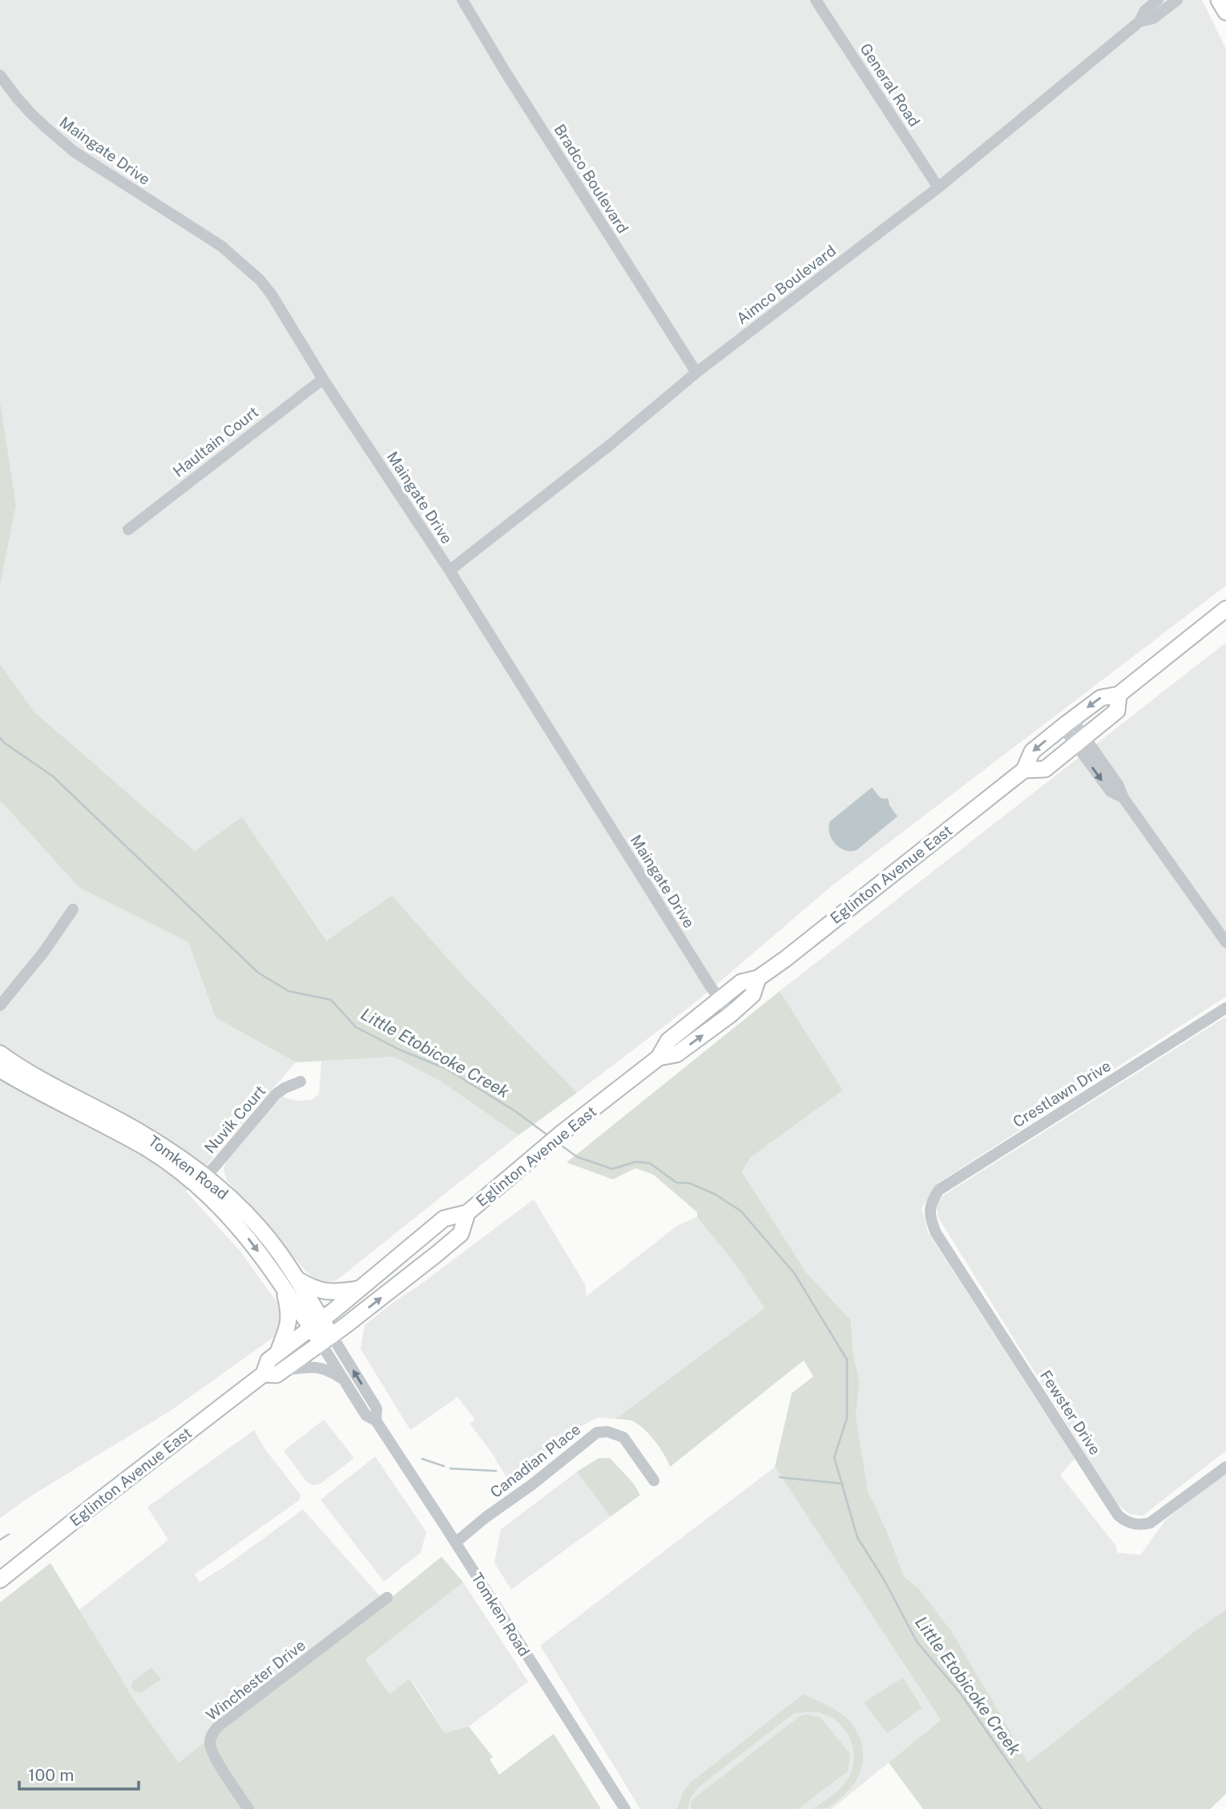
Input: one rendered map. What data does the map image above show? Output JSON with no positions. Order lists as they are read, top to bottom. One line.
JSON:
{"streets":{"main road":["Eglinton Avenue East","Tomken Road"],"street":["General Road","Maingate Drive","Bradco Boulevard","Aimco Boulevard","Haultain Court","Crestlawn Drive","Nuvik Court","Fewster Drive","Canadian Place","Winchester Drive"]},"crossings":[["General Road","Aimco Boulevard"],["Maingate Drive","Aimco Boulevard"],["Maingate Drive","Haultain Court"],["Maingate Drive","Eglinton Avenue East"],["Bradco Boulevard","Aimco Boulevard"],["Eglinton Avenue East","Tomken Road"],["Crestlawn Drive","Fewster Drive"],["Nuvik Court","Tomken Road"],["Tomken Road","Canadian Place"]],"water":["Little Etobicoke Creek"],"scale_bar":"100 m"}
